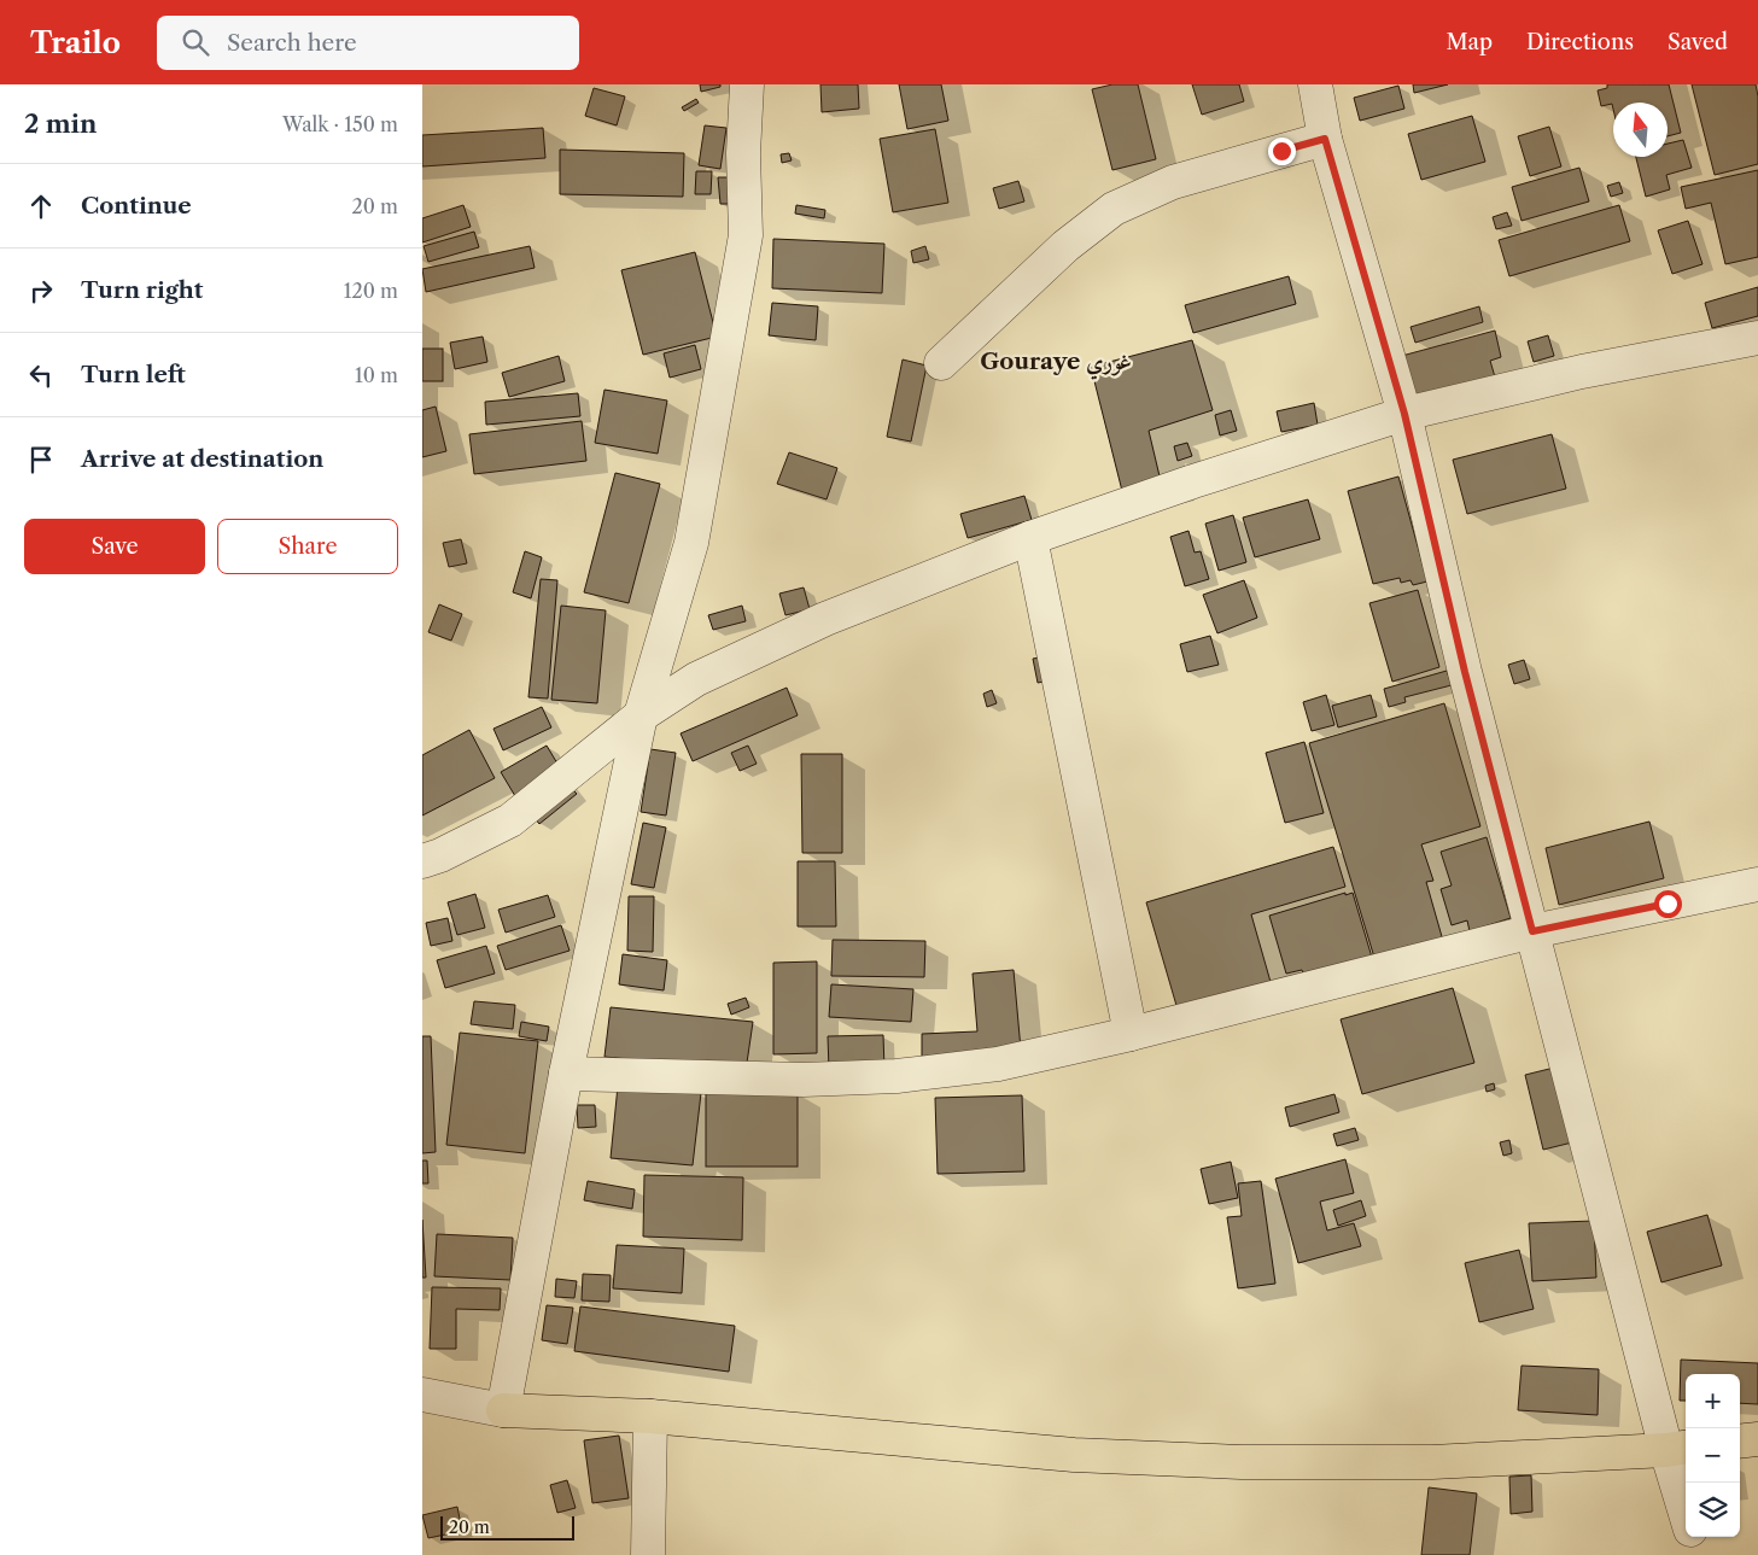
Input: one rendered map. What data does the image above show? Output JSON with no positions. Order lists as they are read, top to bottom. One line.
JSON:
{"districts":["Gouraye غوري"],"scale_bar":"20 m","north":"top","page":{"header":"Trailo","search":"Search here","nav":["Map","Directions","Saved"],"heading":["2 min","Walk · 150 m"],"list":[["Continue","20 m"],["Turn right","120 m"],["Turn left","10 m"],"Arrive at destination"],"buttons":["Save","Share"],"map_buttons":["+","−"],"scale":"20 m"}}
